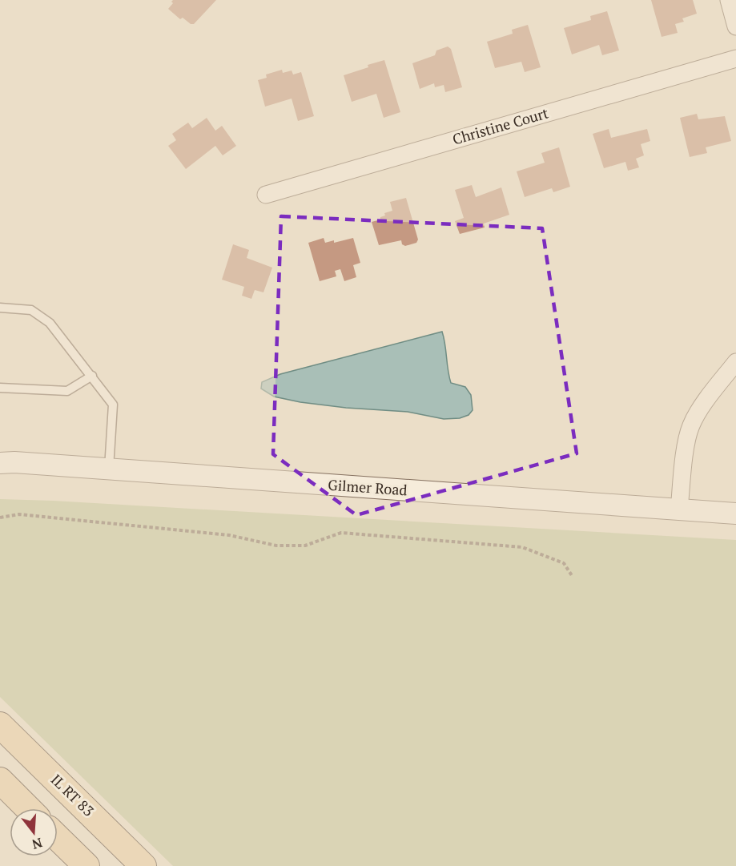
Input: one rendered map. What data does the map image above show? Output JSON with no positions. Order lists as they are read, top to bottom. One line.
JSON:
{"streets":{"main road":["IL RT 83"],"street":["Christine Court","Gilmer Road"]},"north":"bottom"}
